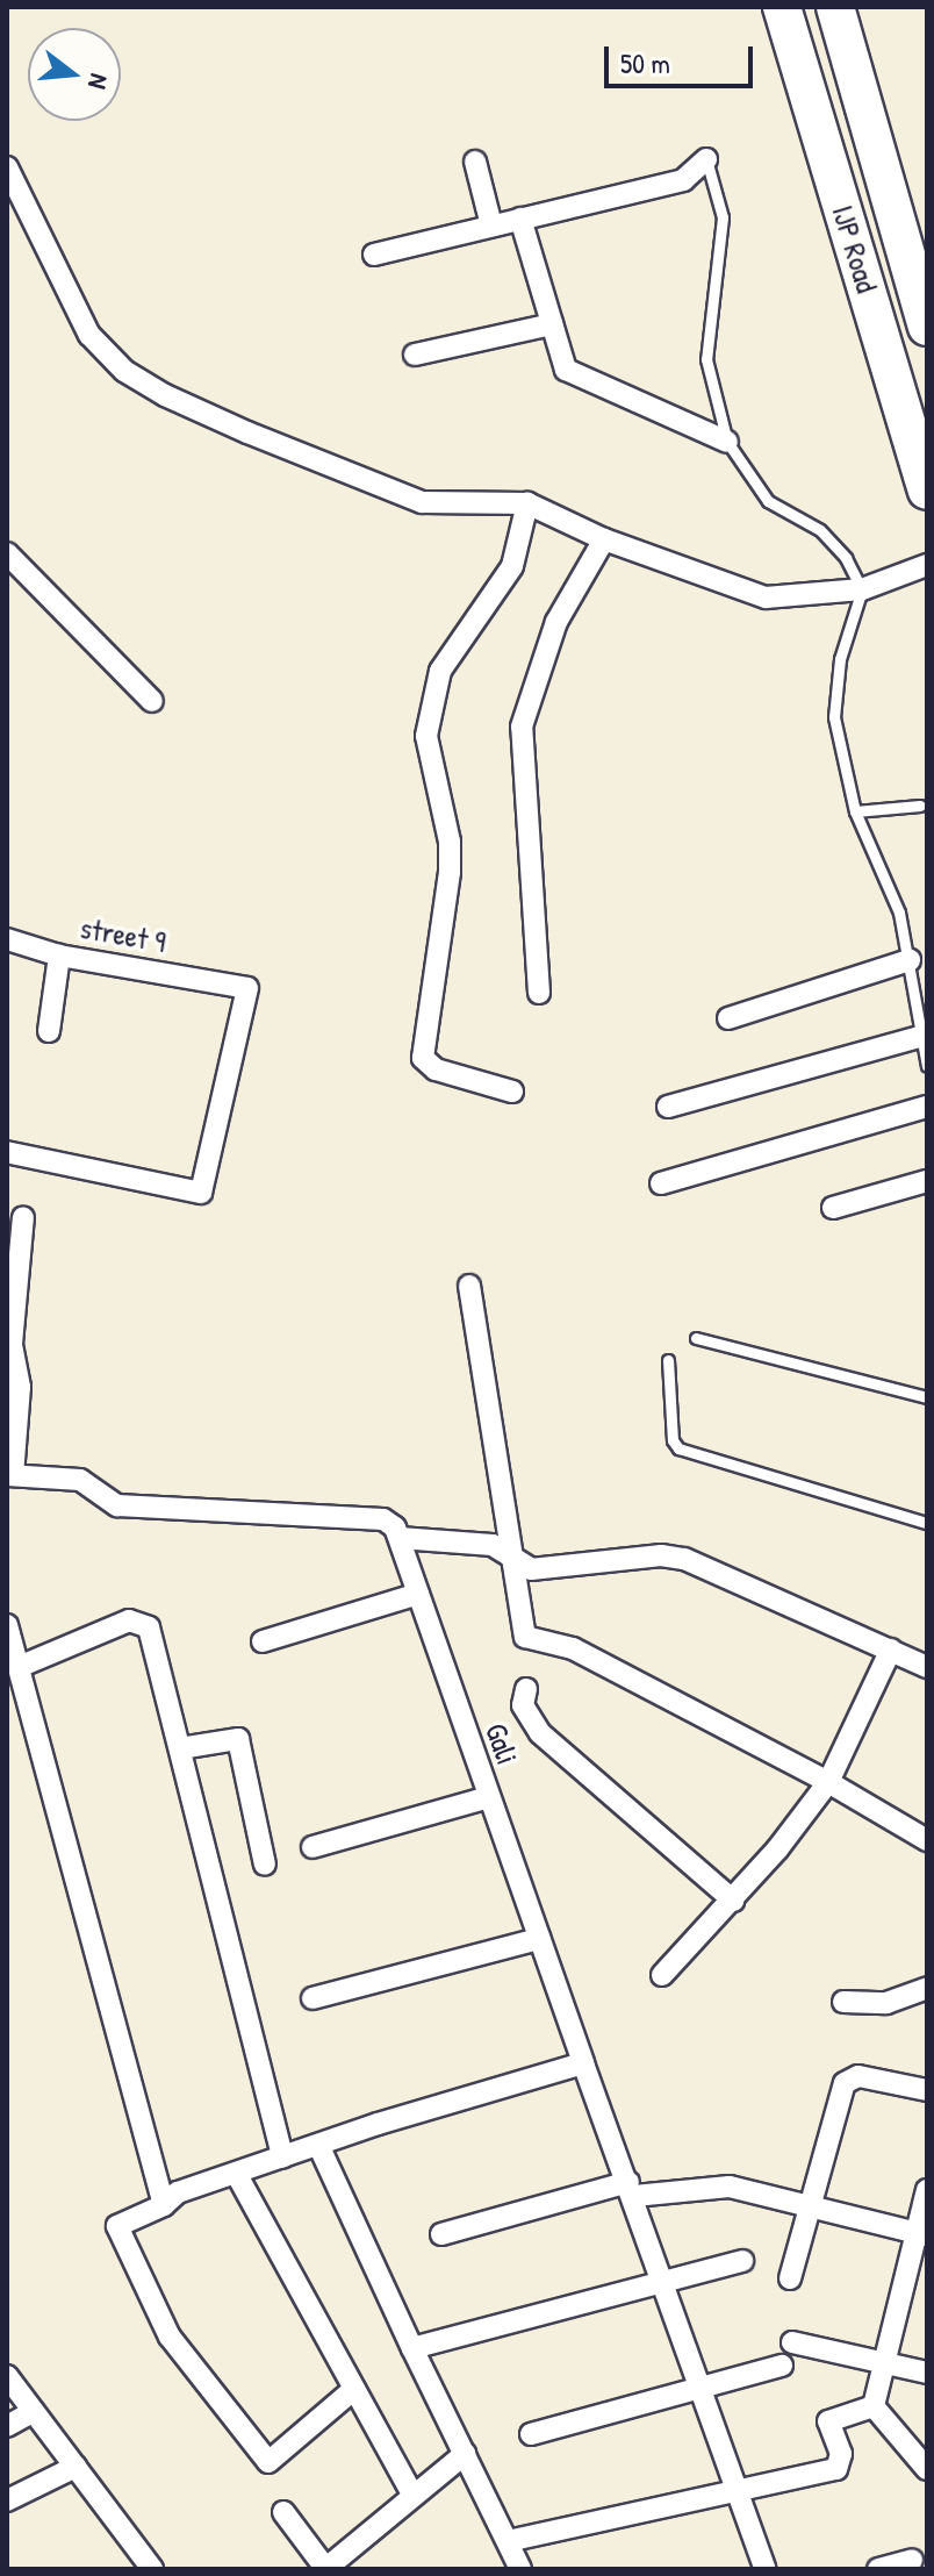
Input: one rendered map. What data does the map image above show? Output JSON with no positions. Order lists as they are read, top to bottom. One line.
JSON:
{"streets":{"highway":["IJP Road"],"street":["street 9","Gali"]},"scale_bar":"50 m","north":"right"}
